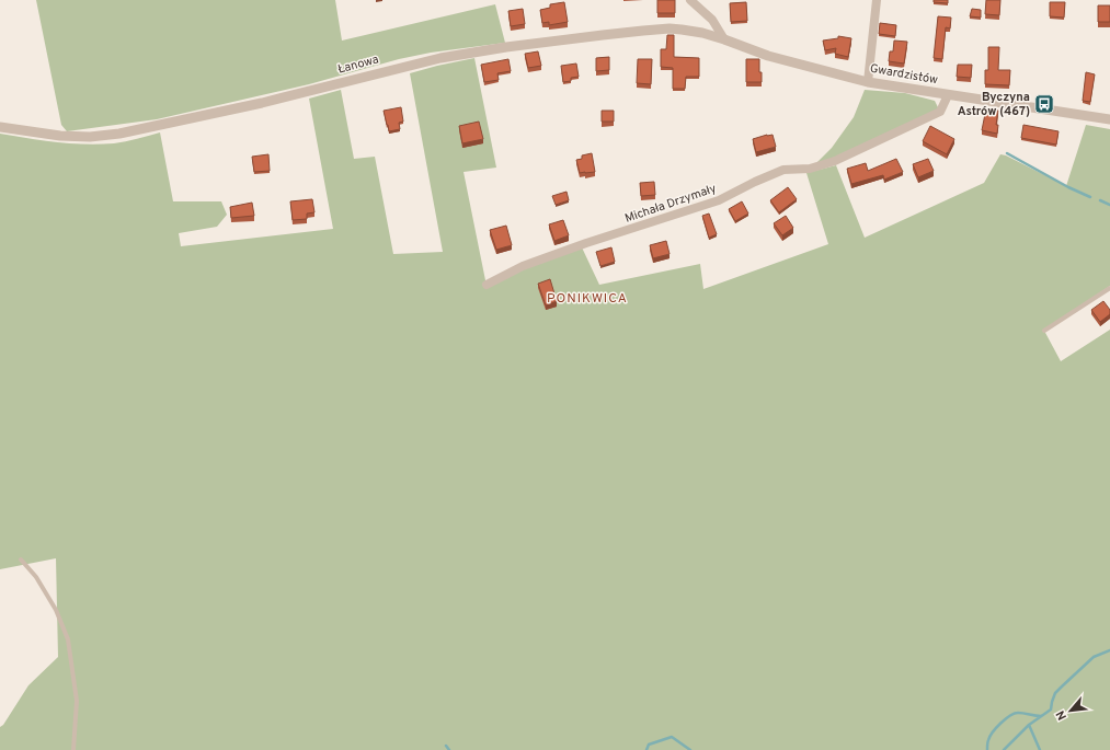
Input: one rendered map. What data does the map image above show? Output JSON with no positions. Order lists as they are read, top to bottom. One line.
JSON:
{"streets":{"street":["Łanowa","Gwardzistów","Michała Drzymały"]},"crossings":[["Łanowa","Gwardzistów"],["Gwardzistów","Michała Drzymały"]],"districts":["PONIKWICA"],"places":{"bus stop":["Byczyna Astrów (467)"]},"north":"bottom left"}
